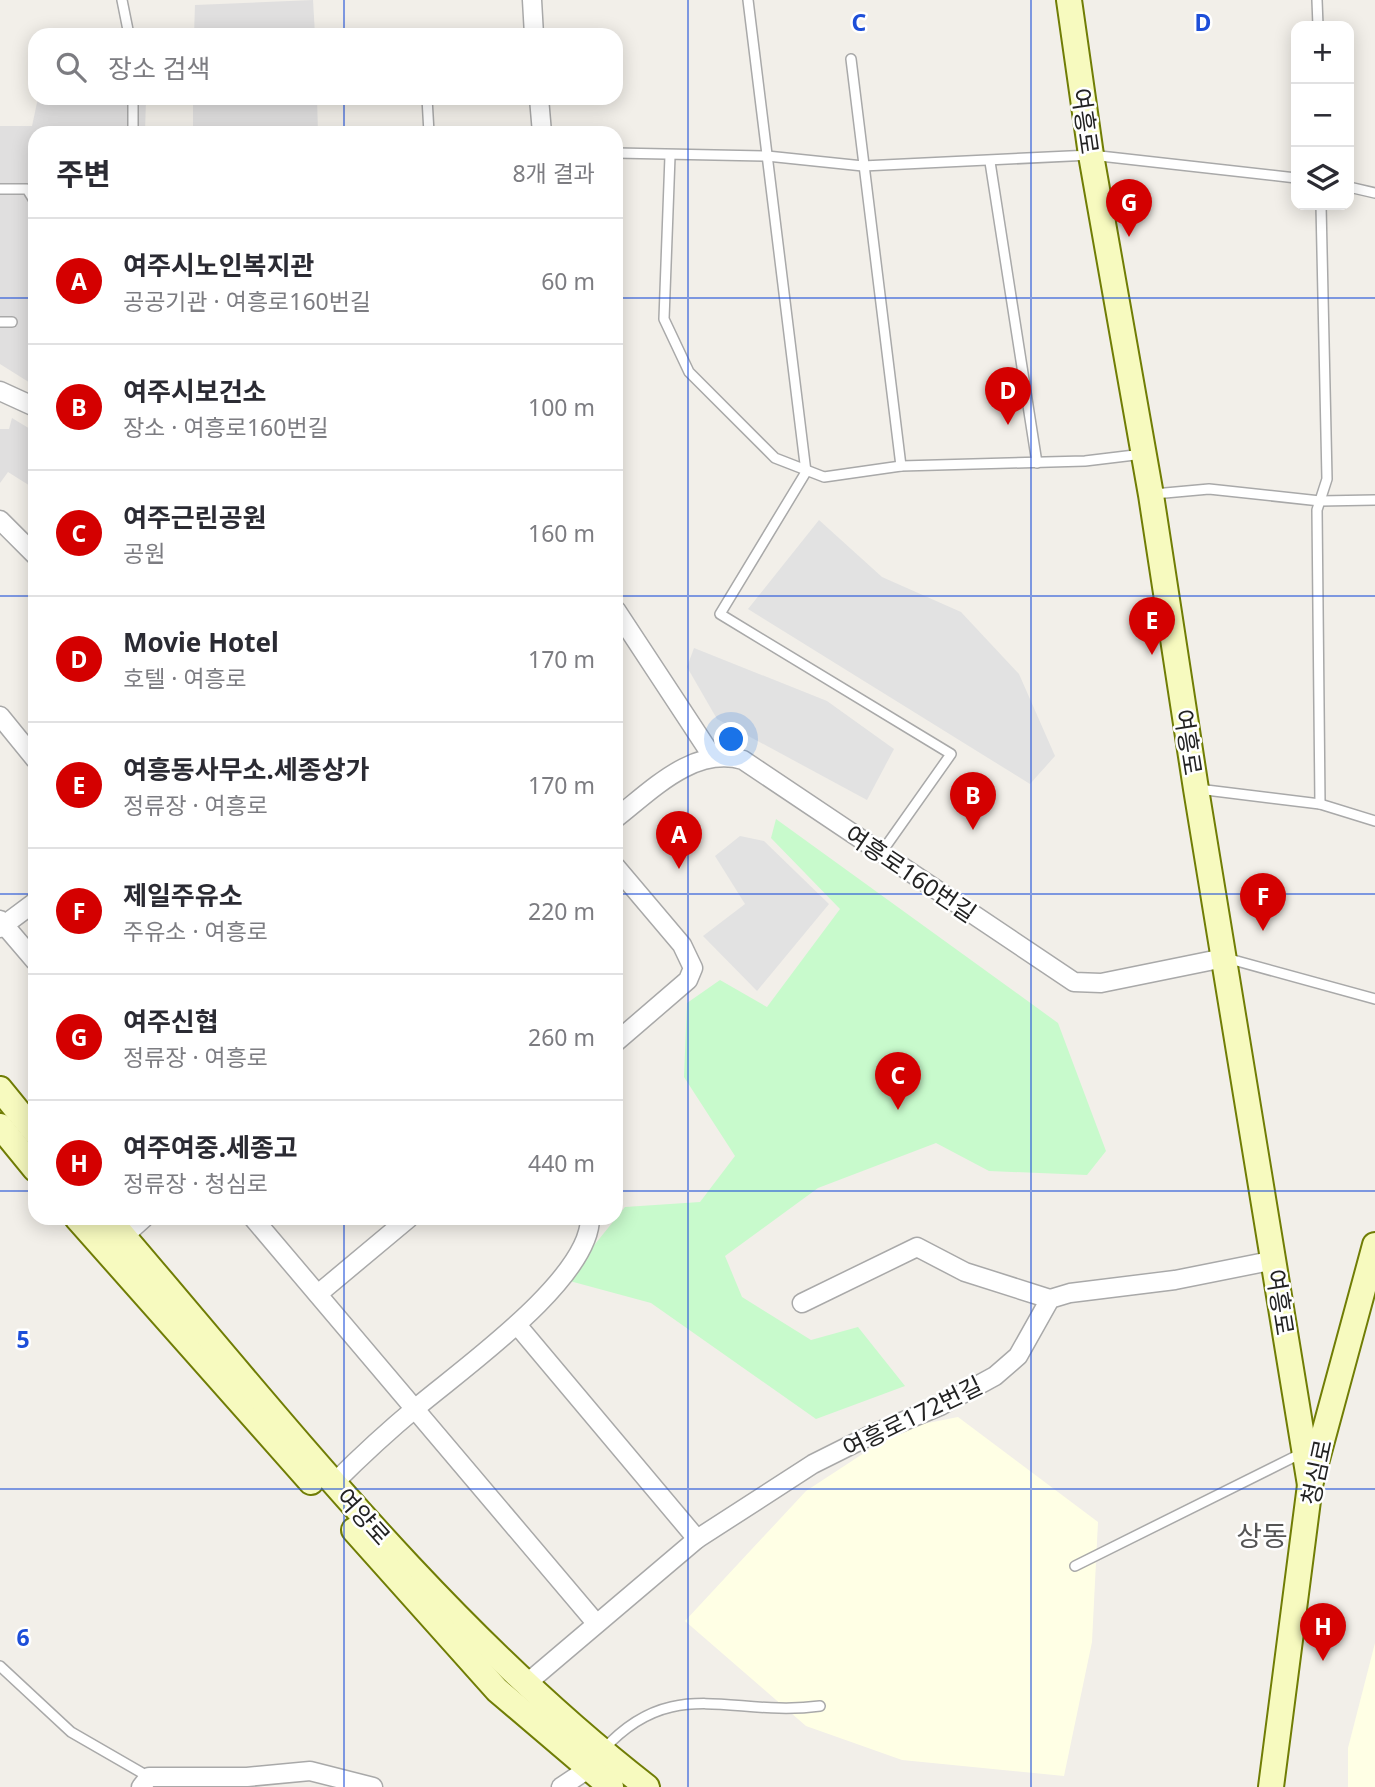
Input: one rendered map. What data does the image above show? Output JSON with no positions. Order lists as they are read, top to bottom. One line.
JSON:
{"streets":{"street":["여흥로","여흥로160번길","여흥로172번길","청심로","여양로"]},"crossings":[["여흥로","여흥로160번길"],["여흥로","청심로"],["여흥로172번길","여양로"]],"districts":["상동"],"page":{"map_buttons":["+","−"],"search":"장소 검색","heading":["주변","8개 결과"],"pins":["G","D","E","B","A","F","C","H"],"list":[{"mark":"A","name":"여주시노인복지관","note":"공공기관 · 여흥로160번길","value":"60 m"},{"mark":"B","name":"여주시보건소","note":"장소 · 여흥로160번길","value":"100 m"},{"mark":"C","name":"여주근린공원","note":"공원","value":"160 m"},{"mark":"D","name":"Movie Hotel","note":"호텔 · 여흥로","value":"170 m"},{"mark":"E","name":"여흥동사무소.세종상가","note":"정류장 · 여흥로","value":"170 m"},{"mark":"F","name":"제일주유소","note":"주유소 · 여흥로","value":"220 m"},{"mark":"G","name":"여주신협","note":"정류장 · 여흥로","value":"260 m"},{"mark":"H","name":"여주여중.세종고","note":"정류장 · 청심로","value":"440 m"}]},"grid":{"columns":["C","D"],"rows":["5","6"]}}
